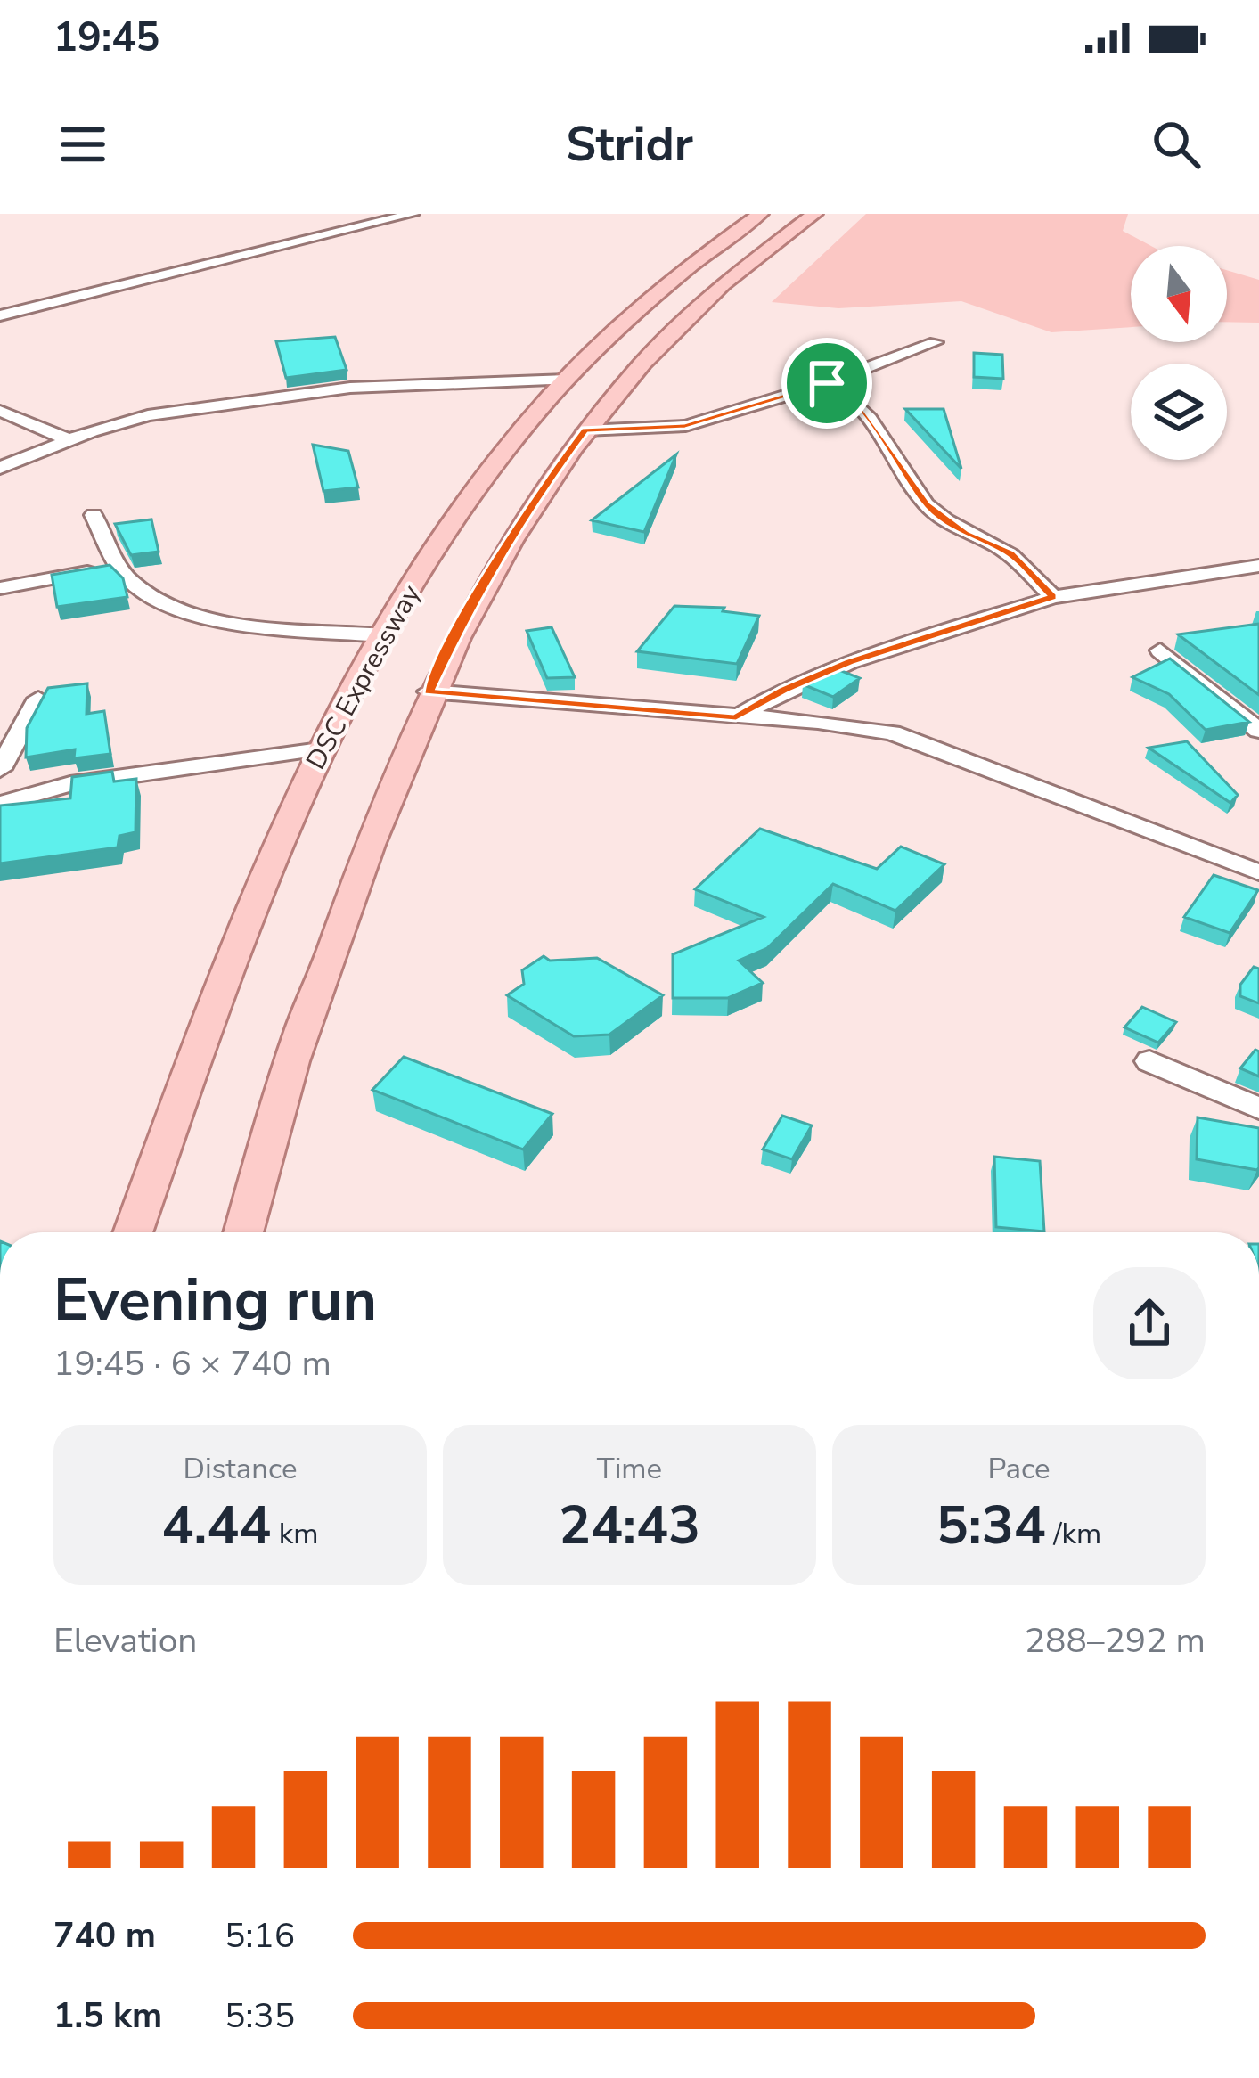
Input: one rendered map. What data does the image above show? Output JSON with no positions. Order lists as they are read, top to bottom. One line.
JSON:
{"streets":{"main road":["DSC Expressway"]},"north":"bottom","page":{"status":"19:45","header":"Stridr","heading":["Evening run","19:45 · 6 × 740 m"],"stats":[["Distance","4.44 km"],["Time","24:43"],["Pace","5:34 /km"]],"chart":["Elevation","288–292 m"],"list":[{"name":"740 m","note":"5:16"},{"name":"1.5 km","note":"5:35"}]}}
